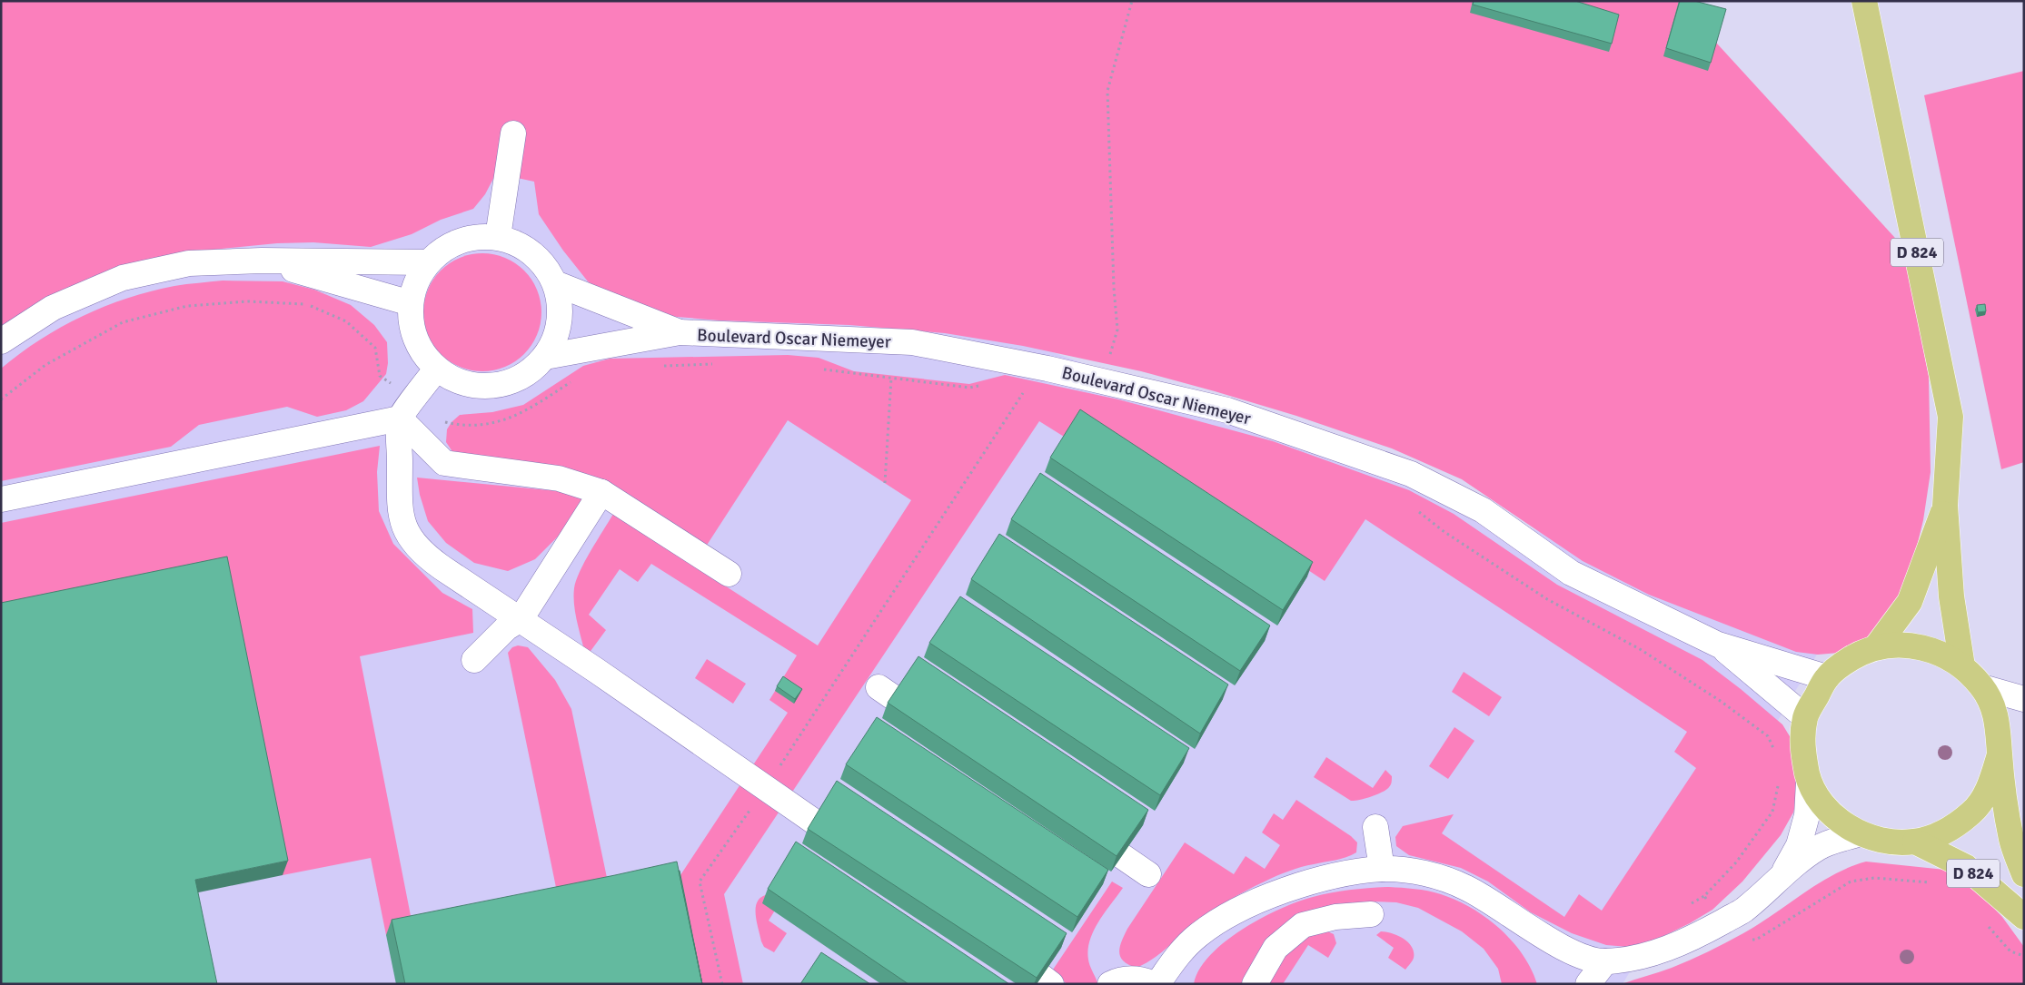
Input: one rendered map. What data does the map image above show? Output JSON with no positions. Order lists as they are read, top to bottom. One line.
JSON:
{"streets":{"main road":["D 824"],"street":["Boulevard Oscar Niemeyer"]}}
